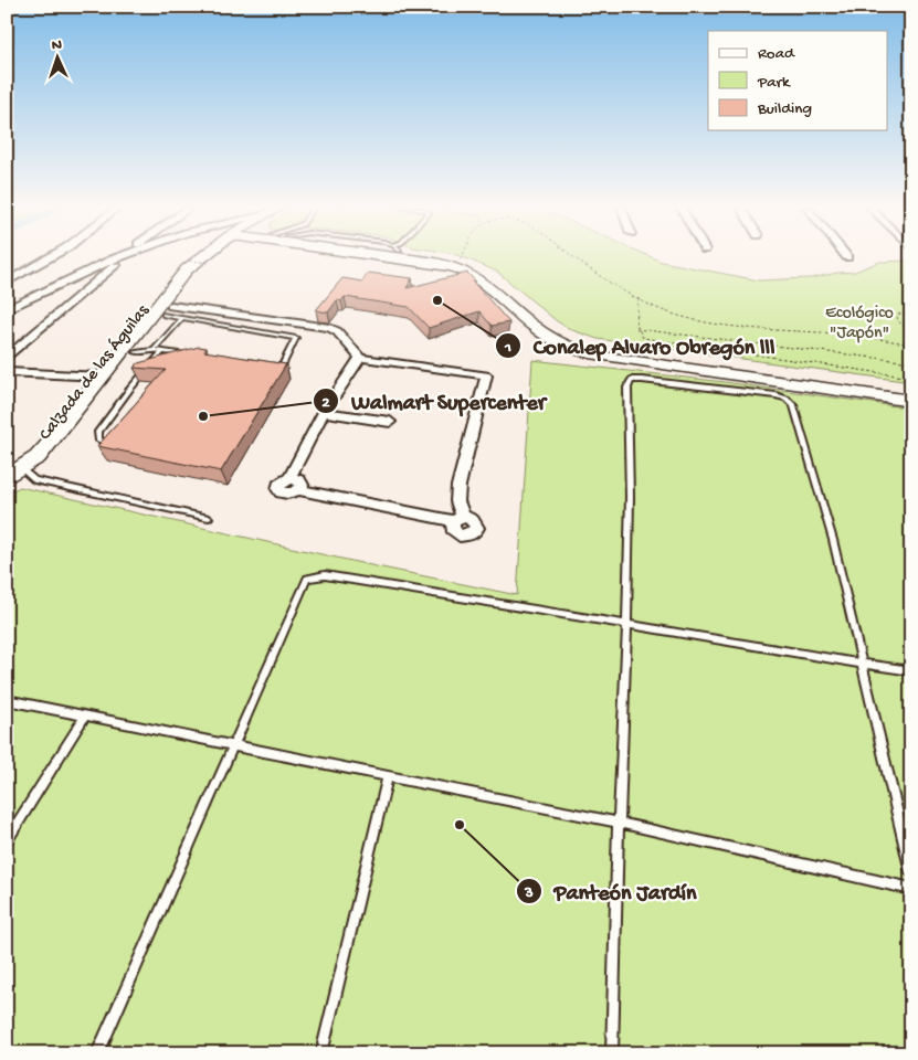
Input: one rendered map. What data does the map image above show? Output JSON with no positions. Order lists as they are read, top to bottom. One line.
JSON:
{"streets":{"main road":["Calzada de las Águilas"]},"parks":["Ecológico \"Japón\""],"places":["Conalep Alvaro Obregón lll","Walmart Supercenter","Panteón Jardín"],"legend":["Road","Park","Building"],"north":"top"}
